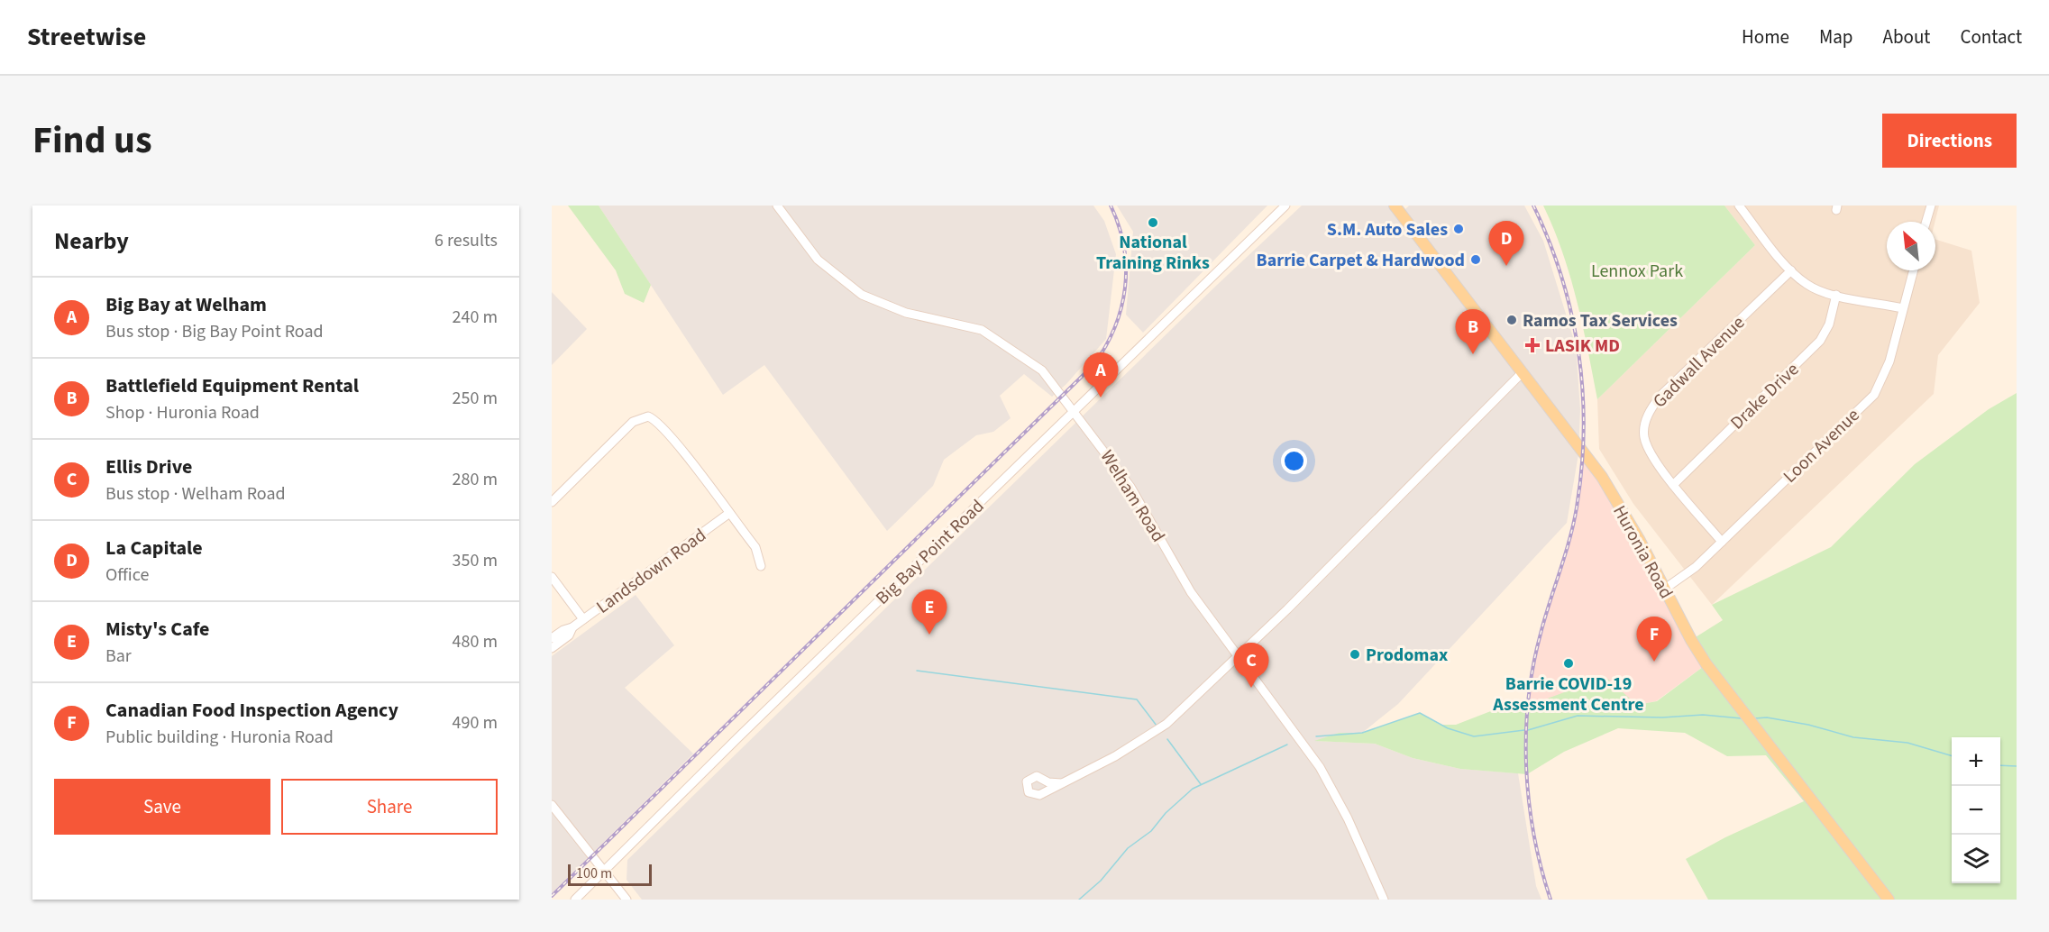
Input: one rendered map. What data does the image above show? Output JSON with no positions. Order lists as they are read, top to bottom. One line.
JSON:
{"streets":{"main road":["Huronia Road"],"street":["Gadwall Avenue","Drake Drive","Loon Avenue","Welham Road","Big Bay Point Road","Landsdown Road"]},"crossings":[["Gadwall Avenue","Drake Drive"],["Gadwall Avenue","Loon Avenue"],["Loon Avenue","Huronia Road"],["Welham Road","Big Bay Point Road"]],"parks":["Lennox Park"],"places":{"other":["National Training Rinks","S.M. Auto Sales","Barrie Carpet & Hardwood","Ramos Tax Services","Prodomax","Barrie COVID-19 Assessment Centre"],"health":["LASIK MD"]},"scale_bar":"100 m","north":"top left","page":{"header":"Streetwise","nav":["Home","Map","About","Contact"],"title":"Find us","buttons":["Directions",["Save","Share"]],"heading":["Nearby","6 results"],"pins":["D","B","A","E","F","C"],"list":[{"mark":"A","name":"Big Bay at Welham","note":"Bus stop · Big Bay Point Road","value":"240 m"},{"mark":"B","name":"Battlefield Equipment Rental","note":"Shop · Huronia Road","value":"250 m"},{"mark":"C","name":"Ellis Drive","note":"Bus stop · Welham Road","value":"280 m"},{"mark":"D","name":"La Capitale","note":"Office","value":"350 m"},{"mark":"E","name":"Misty's Cafe","note":"Bar","value":"480 m"},{"mark":"F","name":"Canadian Food Inspection Agency","note":"Public building · Huronia Road","value":"490 m"}],"map_buttons":["+","−"],"scale":"100 m"}}
